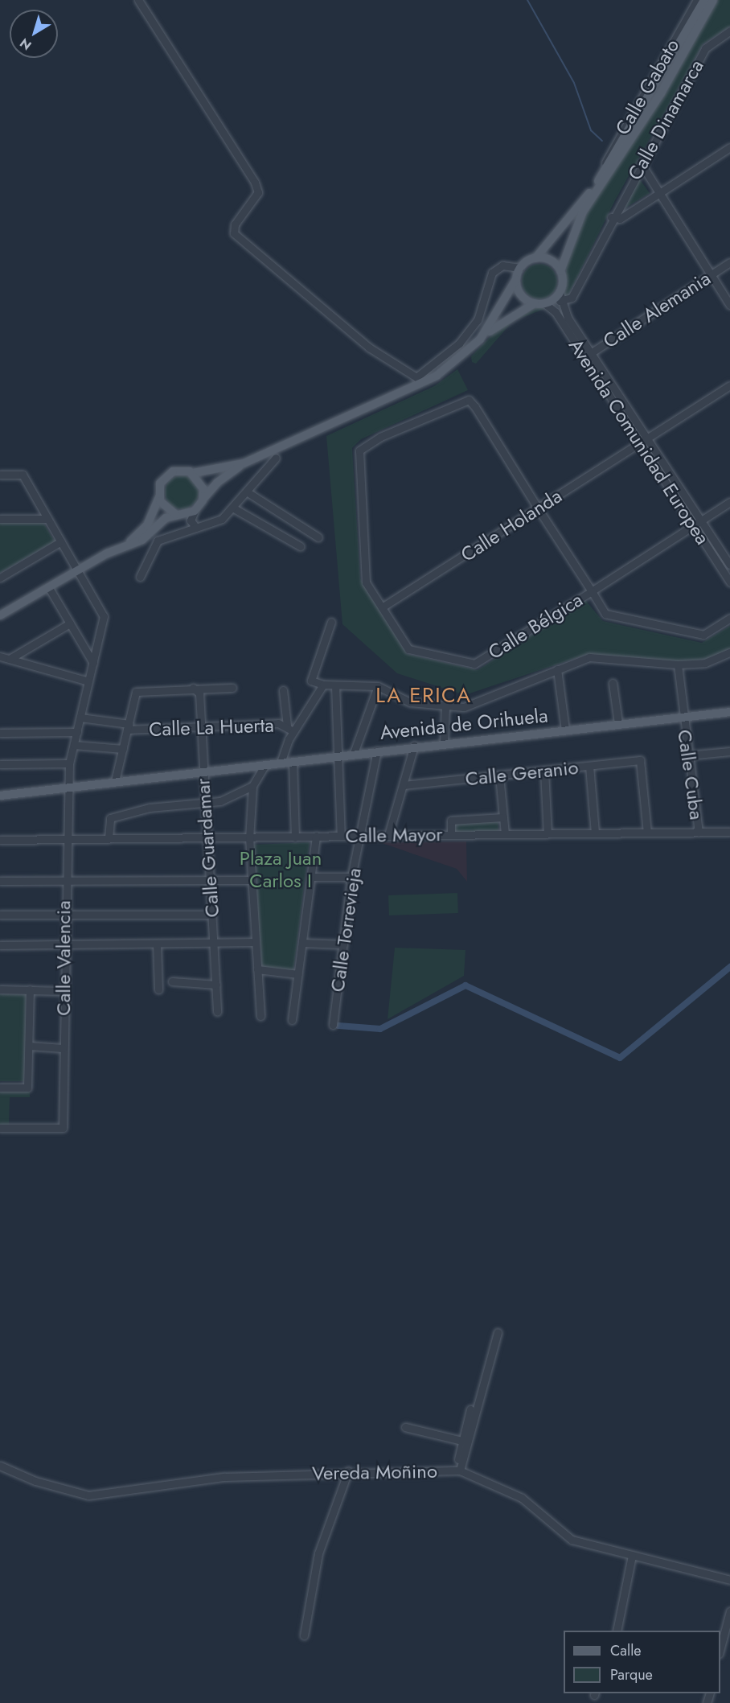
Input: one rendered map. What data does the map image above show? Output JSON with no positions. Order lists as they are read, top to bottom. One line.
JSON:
{"streets":{"main road":["Avenida de Orihuela"],"street":["Calle Gabato","Calle Dinamarca","Calle Alemania","Avenida Comunidad Europea","Calle Holanda","Calle Bélgica","Calle La Huerta","Calle Geranio","Calle Cuba","Calle Mayor","Calle Guardamar","Calle Torrevieja","Calle Valencia","Vereda Moñino"]},"crossings":[["Calle Dinamarca","Avenida Comunidad Europea"],["Calle Alemania","Avenida Comunidad Europea"],["Avenida Comunidad Europea","Calle Holanda"],["Avenida Comunidad Europea","Calle Bélgica"],["Calle Holanda","Calle Bélgica"],["Avenida de Orihuela","Calle Cuba"],["Avenida de Orihuela","Calle Guardamar"],["Avenida de Orihuela","Calle Torrevieja"],["Avenida de Orihuela","Calle Valencia"],["Calle La Huerta","Calle Guardamar"],["Calle La Huerta","Calle Valencia"],["Calle Geranio","Calle Mayor"],["Calle Cuba","Calle Mayor"],["Calle Mayor","Calle Guardamar"],["Calle Mayor","Calle Torrevieja"],["Calle Mayor","Calle Valencia"]],"districts":["LA ERICA"],"parks":["Plaza Juan Carlos I"],"legend":["Calle","Parque"],"north":"bottom left"}
